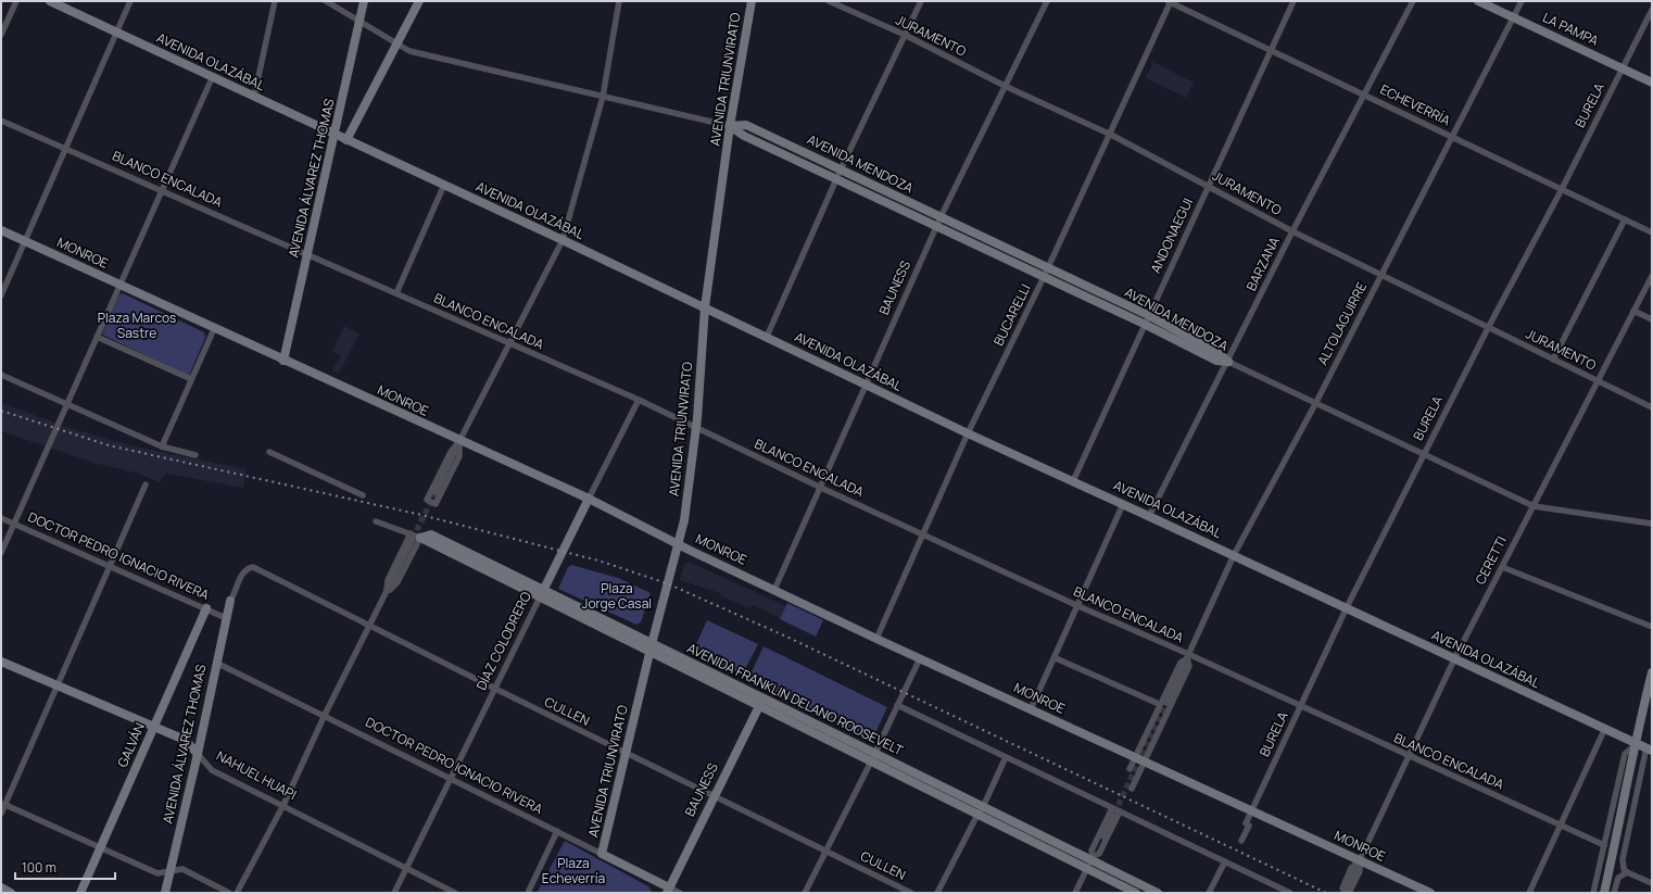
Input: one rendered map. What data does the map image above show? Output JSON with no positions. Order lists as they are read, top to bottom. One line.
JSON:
{"streets":{"main road":["LA PAMPA","AVENIDA OLAZÁBAL","AVENIDA TRIUNVIRATO","AVENIDA MENDOZA","AVENIDA ÁLVAREZ THOMAS","MONROE","BAUNESS","DOCTOR PEDRO IGNACIO RIVERA","DÍAZ COLODRERO","AVENIDA FRANKLIN DELANO ROOSEVELT","GALVÁN","NAHUEL HUAPI"],"street":["JURAMENTO","ECHEVERRÍA","BURELA","BLANCO ENCALADA","ANDONAEGUI","BARZANA","BUCARELLI","ALTOLAGUIRRE","CERETTI","CULLEN"]},"crossings":[["LA PAMPA","BURELA"],["LA PAMPA","ALTOLAGUIRRE"],["JURAMENTO","BURELA"],["JURAMENTO","ANDONAEGUI"],["JURAMENTO","BARZANA"],["JURAMENTO","BAUNESS"],["JURAMENTO","BUCARELLI"],["JURAMENTO","ALTOLAGUIRRE"],["JURAMENTO","CERETTI"],["AVENIDA OLAZÁBAL","AVENIDA TRIUNVIRATO"],["AVENIDA OLAZÁBAL","BURELA"],["AVENIDA OLAZÁBAL","AVENIDA ÁLVAREZ THOMAS"],["AVENIDA OLAZÁBAL","ANDONAEGUI"],["AVENIDA OLAZÁBAL","BARZANA"],["AVENIDA OLAZÁBAL","BAUNESS"],["AVENIDA OLAZÁBAL","BUCARELLI"],["AVENIDA OLAZÁBAL","ALTOLAGUIRRE"],["AVENIDA OLAZÁBAL","CERETTI"],["AVENIDA TRIUNVIRATO","AVENIDA MENDOZA"],["AVENIDA TRIUNVIRATO","BLANCO ENCALADA"],["AVENIDA TRIUNVIRATO","MONROE"],["AVENIDA TRIUNVIRATO","DOCTOR PEDRO IGNACIO RIVERA"],["AVENIDA TRIUNVIRATO","AVENIDA FRANKLIN DELANO ROOSEVELT"],["AVENIDA TRIUNVIRATO","CULLEN"],["ECHEVERRÍA","BURELA"],["ECHEVERRÍA","ANDONAEGUI"],["ECHEVERRÍA","BARZANA"],["ECHEVERRÍA","BUCARELLI"],["ECHEVERRÍA","ALTOLAGUIRRE"],["BURELA","BLANCO ENCALADA"],["BURELA","MONROE"],["AVENIDA MENDOZA","ANDONAEGUI"],["AVENIDA MENDOZA","BARZANA"],["AVENIDA MENDOZA","BAUNESS"],["AVENIDA MENDOZA","BUCARELLI"],["AVENIDA ÁLVAREZ THOMAS","BLANCO ENCALADA"],["AVENIDA ÁLVAREZ THOMAS","MONROE"],["AVENIDA ÁLVAREZ THOMAS","DOCTOR PEDRO IGNACIO RIVERA"],["AVENIDA ÁLVAREZ THOMAS","CULLEN"],["AVENIDA ÁLVAREZ THOMAS","NAHUEL HUAPI"],["BLANCO ENCALADA","BAUNESS"],["BLANCO ENCALADA","BUCARELLI"],["BLANCO ENCALADA","ALTOLAGUIRRE"],["BLANCO ENCALADA","CERETTI"],["BLANCO ENCALADA","DÍAZ COLODRERO"],["MONROE","BAUNESS"],["MONROE","BUCARELLI"],["MONROE","ALTOLAGUIRRE"],["MONROE","CERETTI"],["MONROE","DÍAZ COLODRERO"],["BAUNESS","DOCTOR PEDRO IGNACIO RIVERA"],["BAUNESS","AVENIDA FRANKLIN DELANO ROOSEVELT"],["BAUNESS","CULLEN"],["DOCTOR PEDRO IGNACIO RIVERA","DÍAZ COLODRERO"],["DOCTOR PEDRO IGNACIO RIVERA","GALVÁN"],["DÍAZ COLODRERO","AVENIDA FRANKLIN DELANO ROOSEVELT"],["DÍAZ COLODRERO","CULLEN"],["DÍAZ COLODRERO","NAHUEL HUAPI"],["GALVÁN","NAHUEL HUAPI"]],"parks":["Plaza Marcos Sastre","Plaza Jorge Casal","Plaza Echeverría"],"scale_bar":"100 m"}
